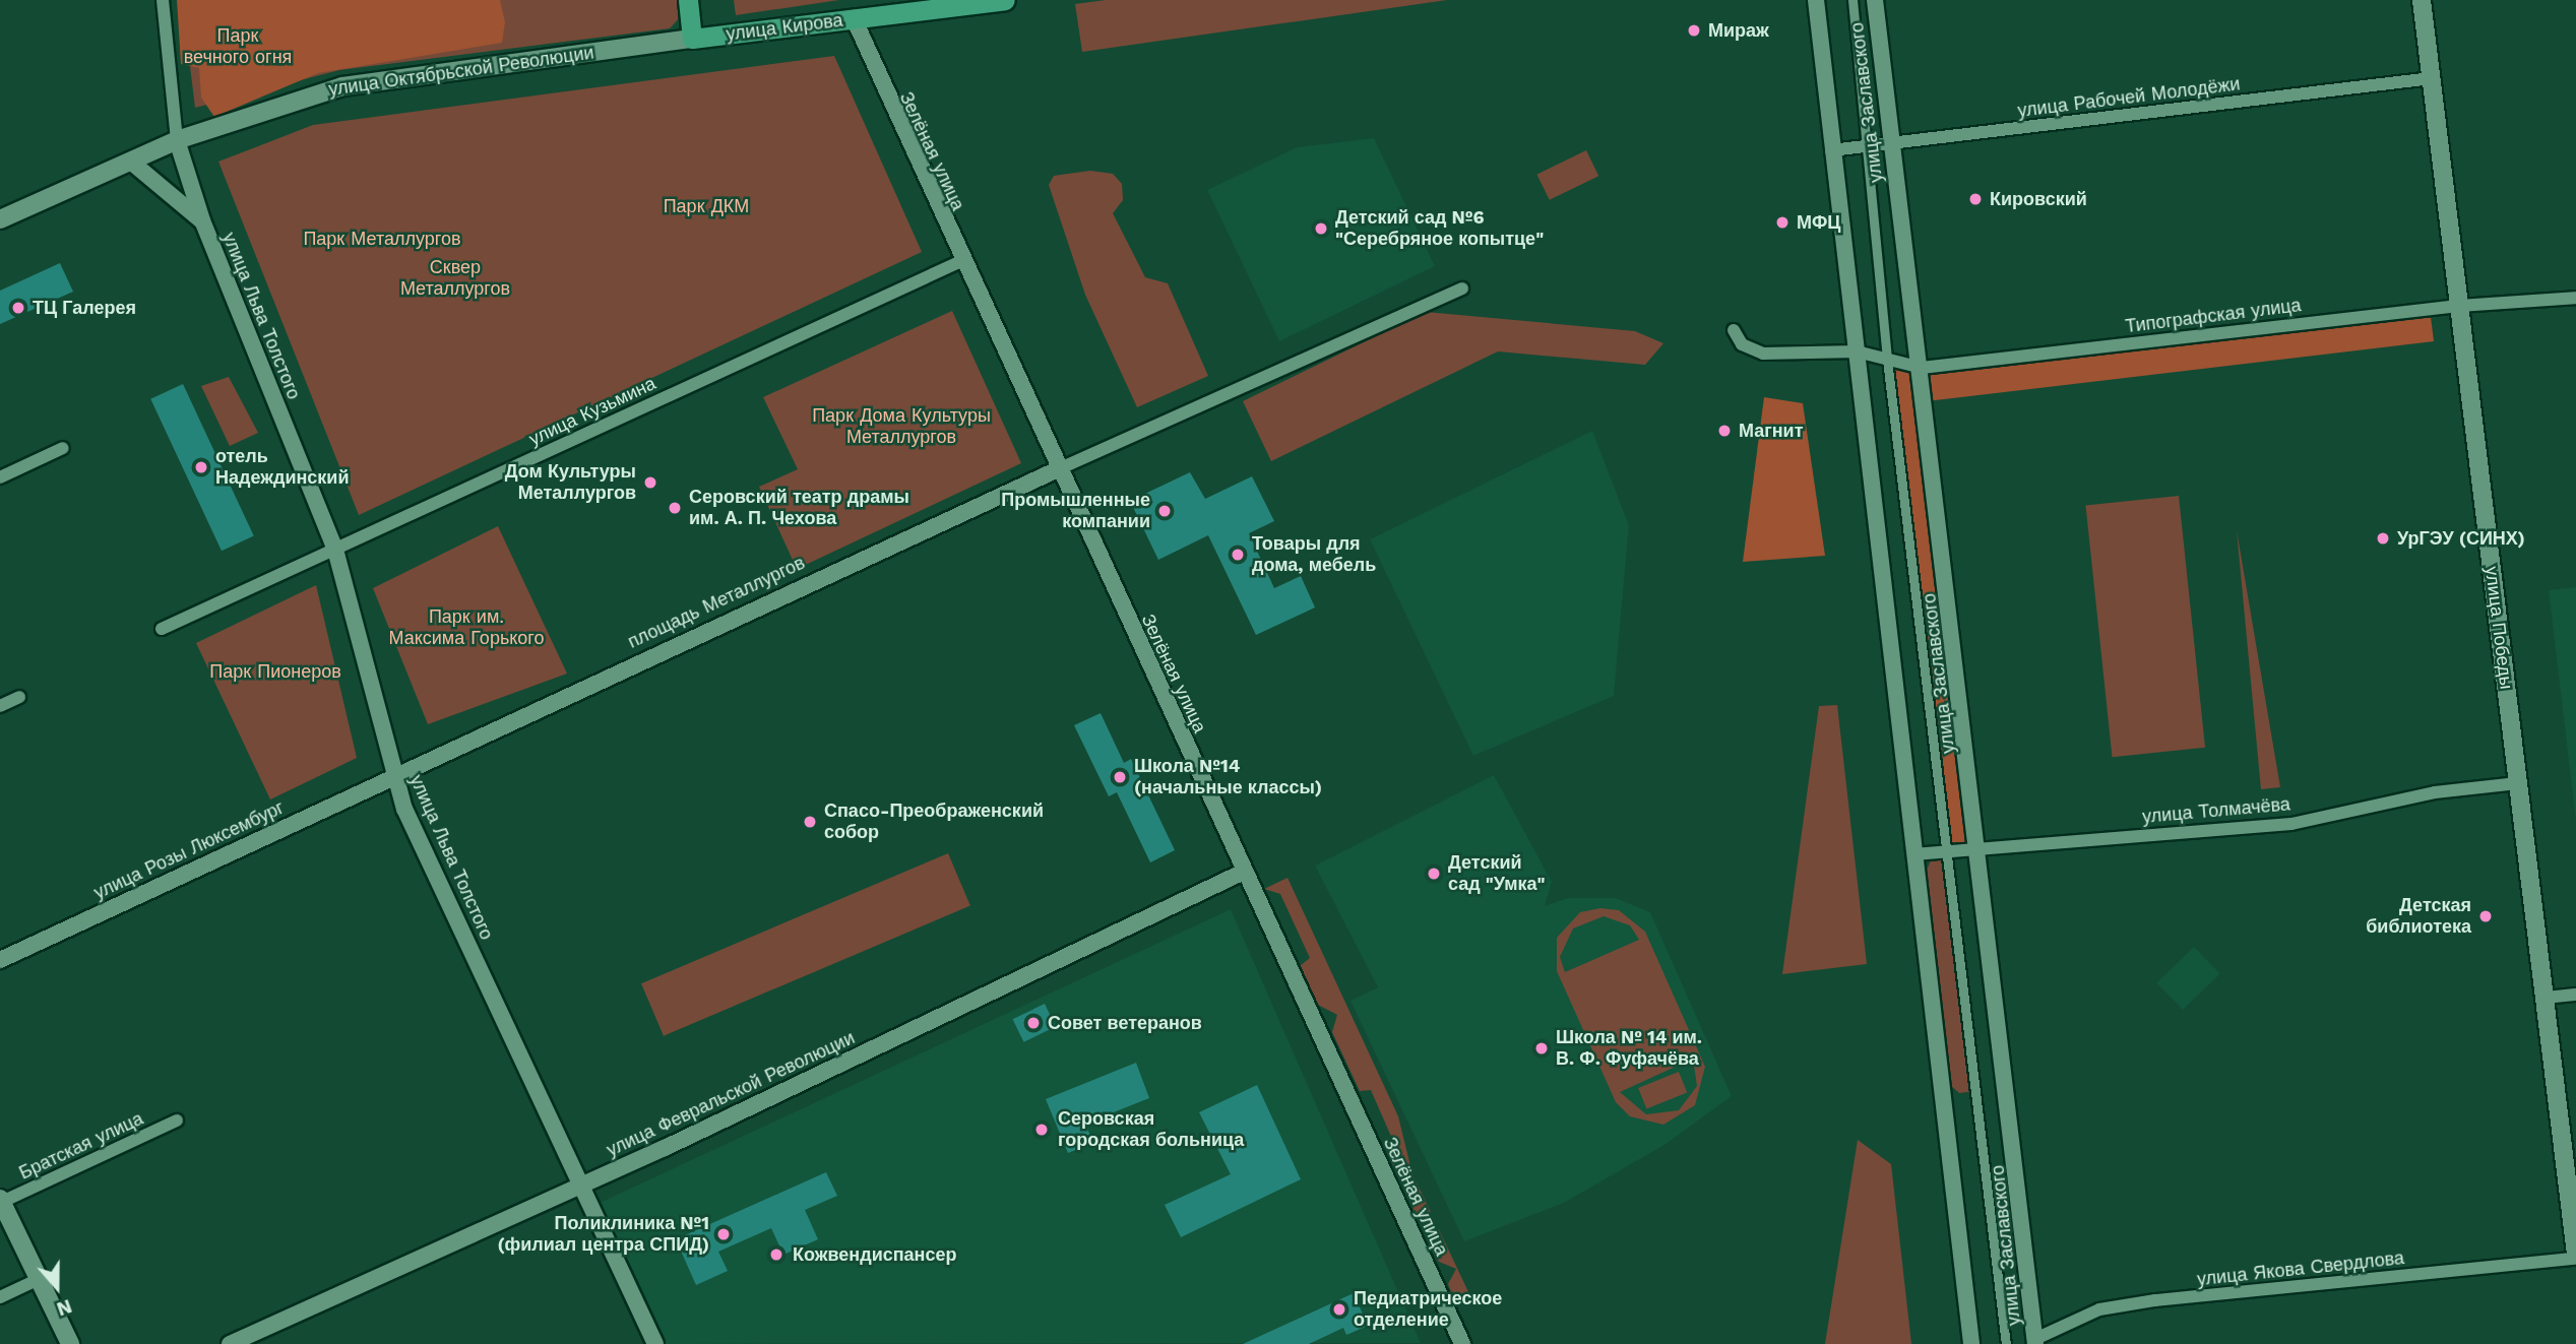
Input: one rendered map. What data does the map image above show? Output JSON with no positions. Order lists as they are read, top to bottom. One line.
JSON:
{"streets":{"main road":["улица Кирова","улица Октябрьской Революции","улица Победы"],"street":["улица Рабочей Молодёжи","улица Заславского","Зелёная улица","улица Льва Толстого","Типографская улица","улица Кузьмина","площадь Металлургов","улица Толмачёва","улица Розы Люксембург","улица Февральской Революции","Братская улица","улица Якова Свердлова"]},"crossings":[["улица Кирова","улица Октябрьской Революции"],["улица Кирова","Зелёная улица"],["улица Октябрьской Революции","улица Льва Толстого"],["улица Рабочей Молодёжи","улица Заславского"],["улица Рабочей Молодёжи","улица Победы"],["улица Заславского","Типографская улица"],["улица Заславского","улица Толмачёва"],["улица Заславского","улица Якова Свердлова"],["Зелёная улица","улица Кузьмина"],["Зелёная улица","площадь Металлургов"],["Зелёная улица","улица Февральской Революции"],["улица Льва Толстого","улица Кузьмина"],["улица Льва Толстого","площадь Металлургов"],["улица Льва Толстого","улица Розы Люксембург"],["улица Льва Толстого","улица Февральской Революции"],["Типографская улица","улица Победы"],["площадь Металлургов","улица Розы Люксембург"],["улица Победы","улица Толмачёва"],["улица Победы","улица Якова Свердлова"]],"parks":["Парк вечного огня","Парк ДКМ","Парк Металлургов","Сквер Металлургов","Парк Дома Культуры Металлургов","Парк им. Максима Горького","Парк Пионеров"],"places":["Мираж","Кировский","МФЦ","Детский сад №6 \"Серебряное копытце\"","ТЦ Галерея","Магнит","отель Надеждинский","Дом Культуры Металлургов","Серовский театр драмы им. А. П. Чехова","Промышленные компании","УрГЭУ (СИНХ)","Товары для дома, мебель","Школа №14 (начальные классы)","Спасо-Преображенский собор","Детский сад \"Умка\"","Детская библиотека","Совет ветеранов","Школа № 14 им. В. Ф. Фуфачёва","Серовская городская больница","Поликлиника №1 (филиал центра СПИД)","Кожвендиспансер","Педиатрическое отделение"],"north":"bottom"}
